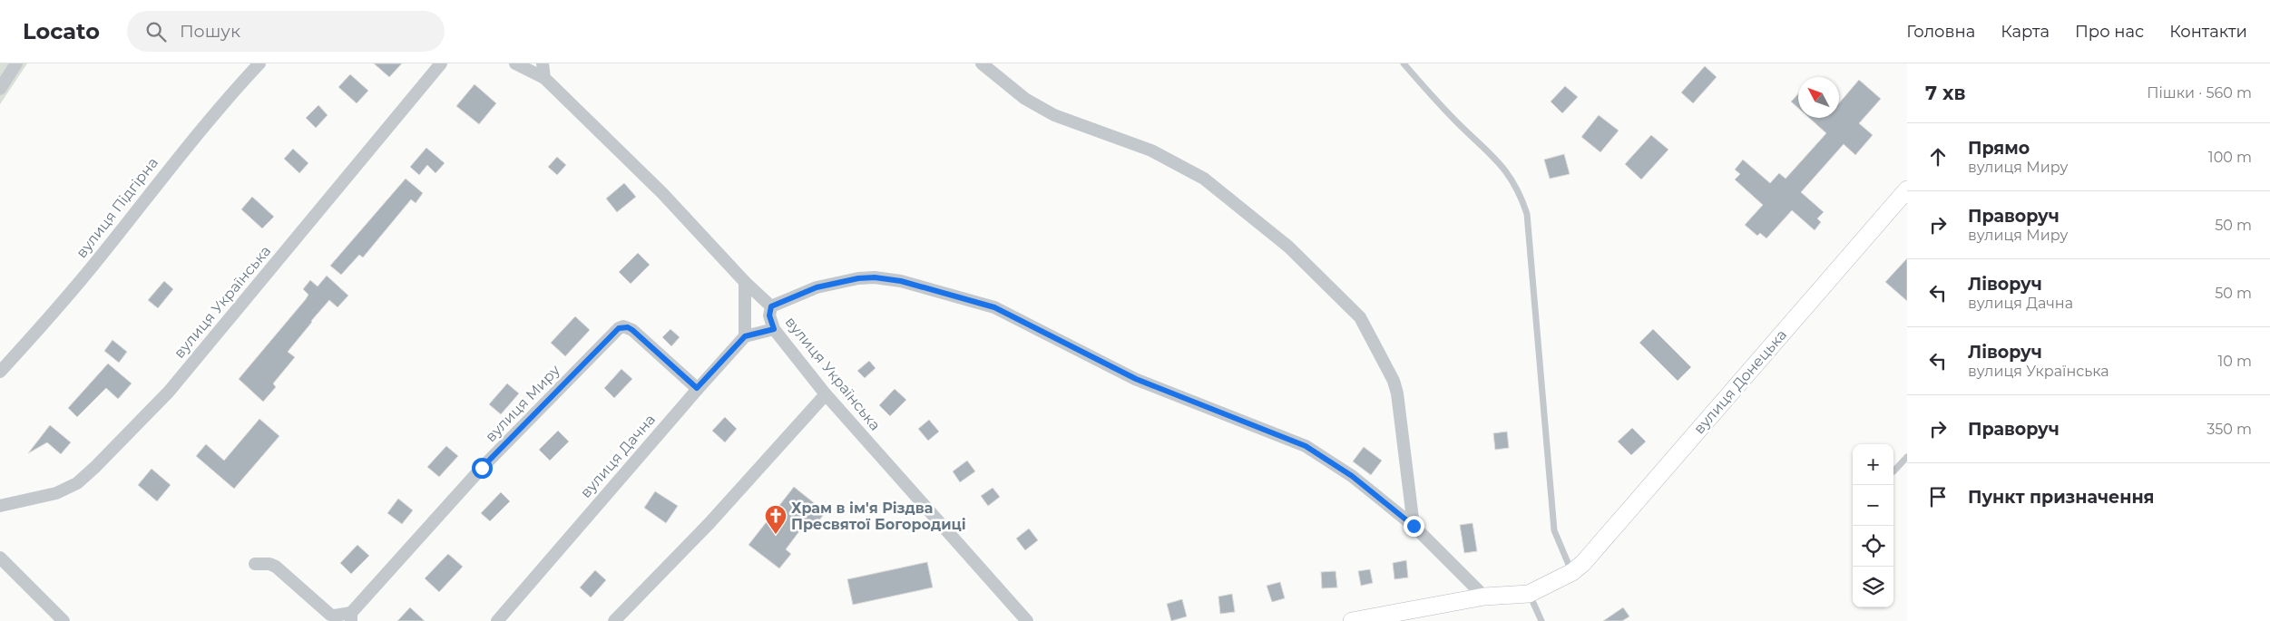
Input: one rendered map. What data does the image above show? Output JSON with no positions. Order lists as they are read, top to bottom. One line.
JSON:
{"streets":{"street":["вулиця Підгірна","вулиця Українська","вулиця Донецька","вулиця Миру","вулиця Дачна"]},"crossings":[["вулиця Миру","вулиця Дачна"]],"places":{"church":["Храм в ім'я Різдва Пресвятої Богородиці"]},"north":"top left","page":{"header":"Locato","search":"Пошук","nav":["Головна","Карта","Про нас","Контакти"],"heading":["7 хв","Пішки · 560 m"],"list":[["Прямо","вулиця Миру","100 m"],["Праворуч","вулиця Миру","50 m"],["Ліворуч","вулиця Дачна","50 m"],["Ліворуч","вулиця Українська","10 m"],["Праворуч","350 m"],"Пункт призначення"],"map_buttons":["+","−"]}}
